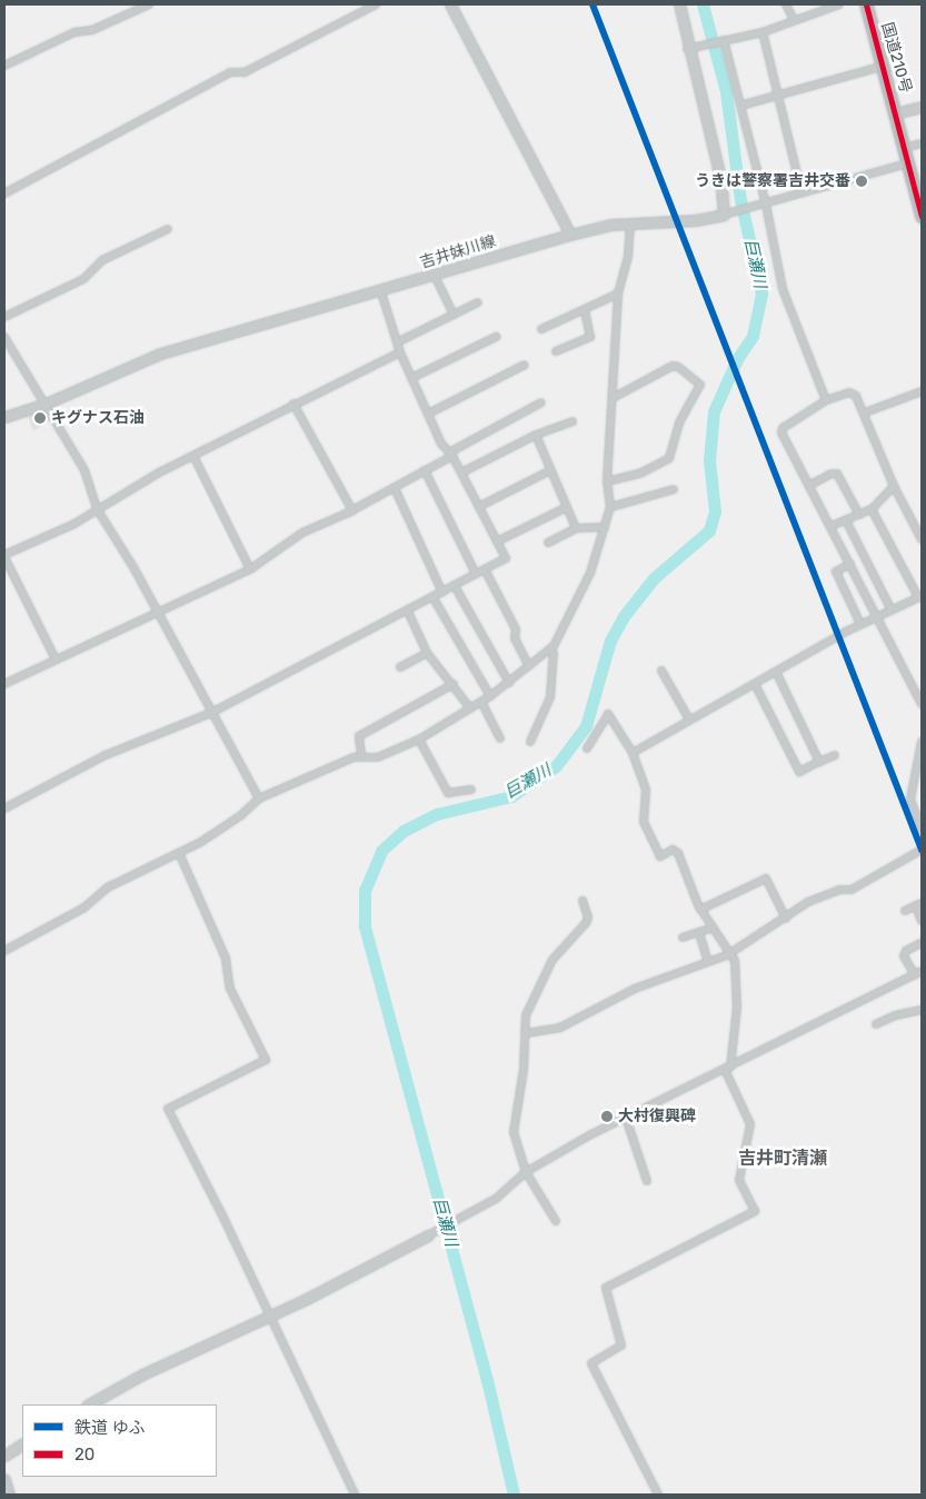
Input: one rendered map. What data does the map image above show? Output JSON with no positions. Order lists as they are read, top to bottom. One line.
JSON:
{"streets":{"highway":["国道210号"],"main road":["吉井妹川線"]},"districts":["吉井町清瀬"],"water":["巨瀬川"],"places":["うきは警察署吉井交番","キグナス石油","大村復興碑"],"lines":["rail line ゆふ","transit line 20"],"legend":["鉄道 ゆふ","20"]}
